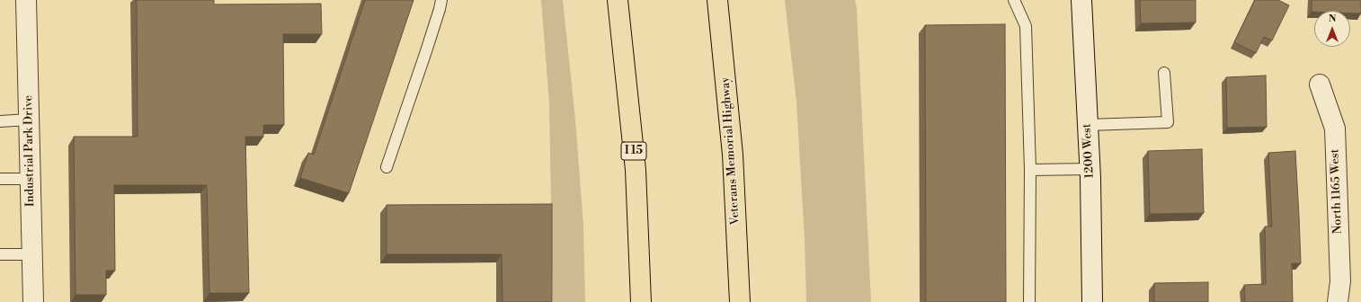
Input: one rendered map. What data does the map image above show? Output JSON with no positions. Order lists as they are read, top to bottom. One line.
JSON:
{"streets":{"highway":["I 15","Veterans Memorial Highway"],"street":["Industrial Park Drive","1200 West","North 1165 West"]},"north":"top"}
